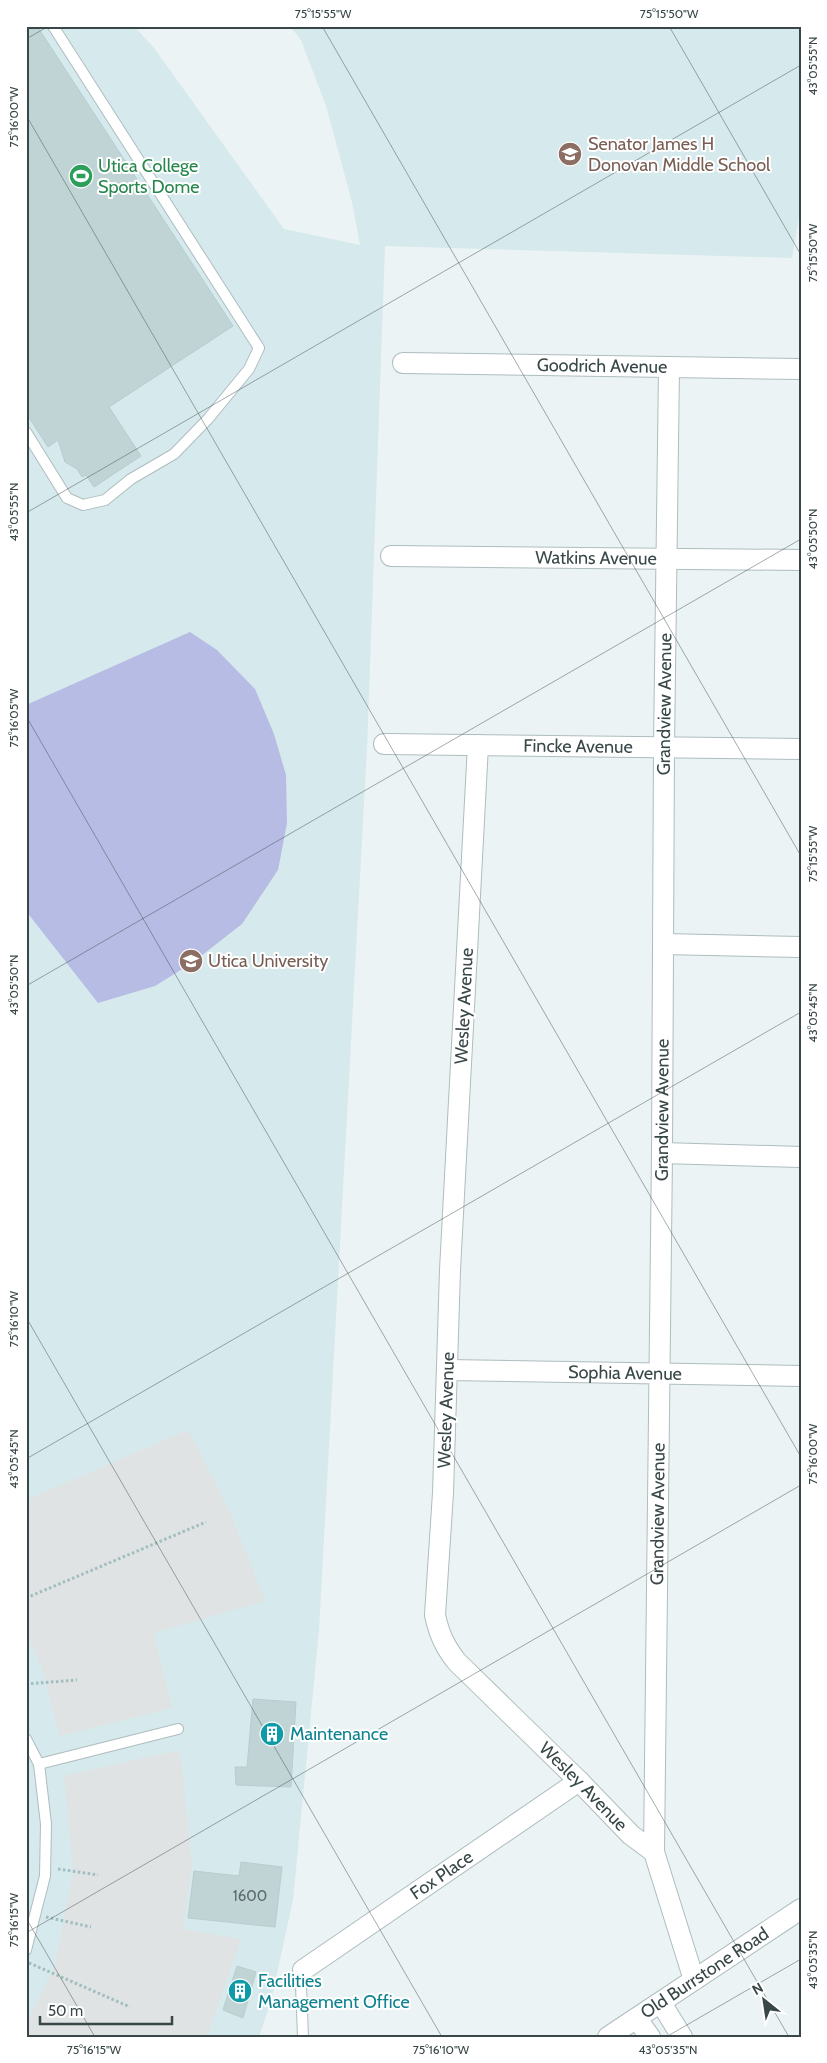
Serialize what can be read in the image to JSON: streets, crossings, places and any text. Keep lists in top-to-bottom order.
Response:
{
  "streets": {
    "street": [
      "Goodrich Avenue",
      "Watkins Avenue",
      "Grandview Avenue",
      "Fincke Avenue",
      "Wesley Avenue",
      "Sophia Avenue",
      "Fox Place",
      "Old Burrstone Road"
    ]
  },
  "crossings": [
    ["Goodrich Avenue", "Grandview Avenue"],
    ["Watkins Avenue", "Grandview Avenue"],
    ["Grandview Avenue", "Fincke Avenue"],
    ["Grandview Avenue", "Wesley Avenue"],
    ["Grandview Avenue", "Sophia Avenue"],
    ["Fincke Avenue", "Wesley Avenue"],
    ["Wesley Avenue", "Sophia Avenue"],
    ["Wesley Avenue", "Fox Place"]
  ],
  "places": {
    "school or university": ["Senator James H Donovan Middle School", "Utica University"],
    "sports": ["Utica College Sports Dome"],
    "building": ["Maintenance", "Facilities Management Office"]
  },
  "house_numbers": ["1600"],
  "scale_bar": "50 m",
  "north": "top left",
  "coordinates": [
    "75°15'55\"W",
    "75°15'50\"W",
    "43°05'55\"N",
    "75°16'00\"W",
    "43°05'50\"N",
    "75°16'05\"W",
    "43°05'45\"N",
    "75°16'10\"W",
    "75°16'15\"W",
    "43°05'35\"N"
  ]
}
